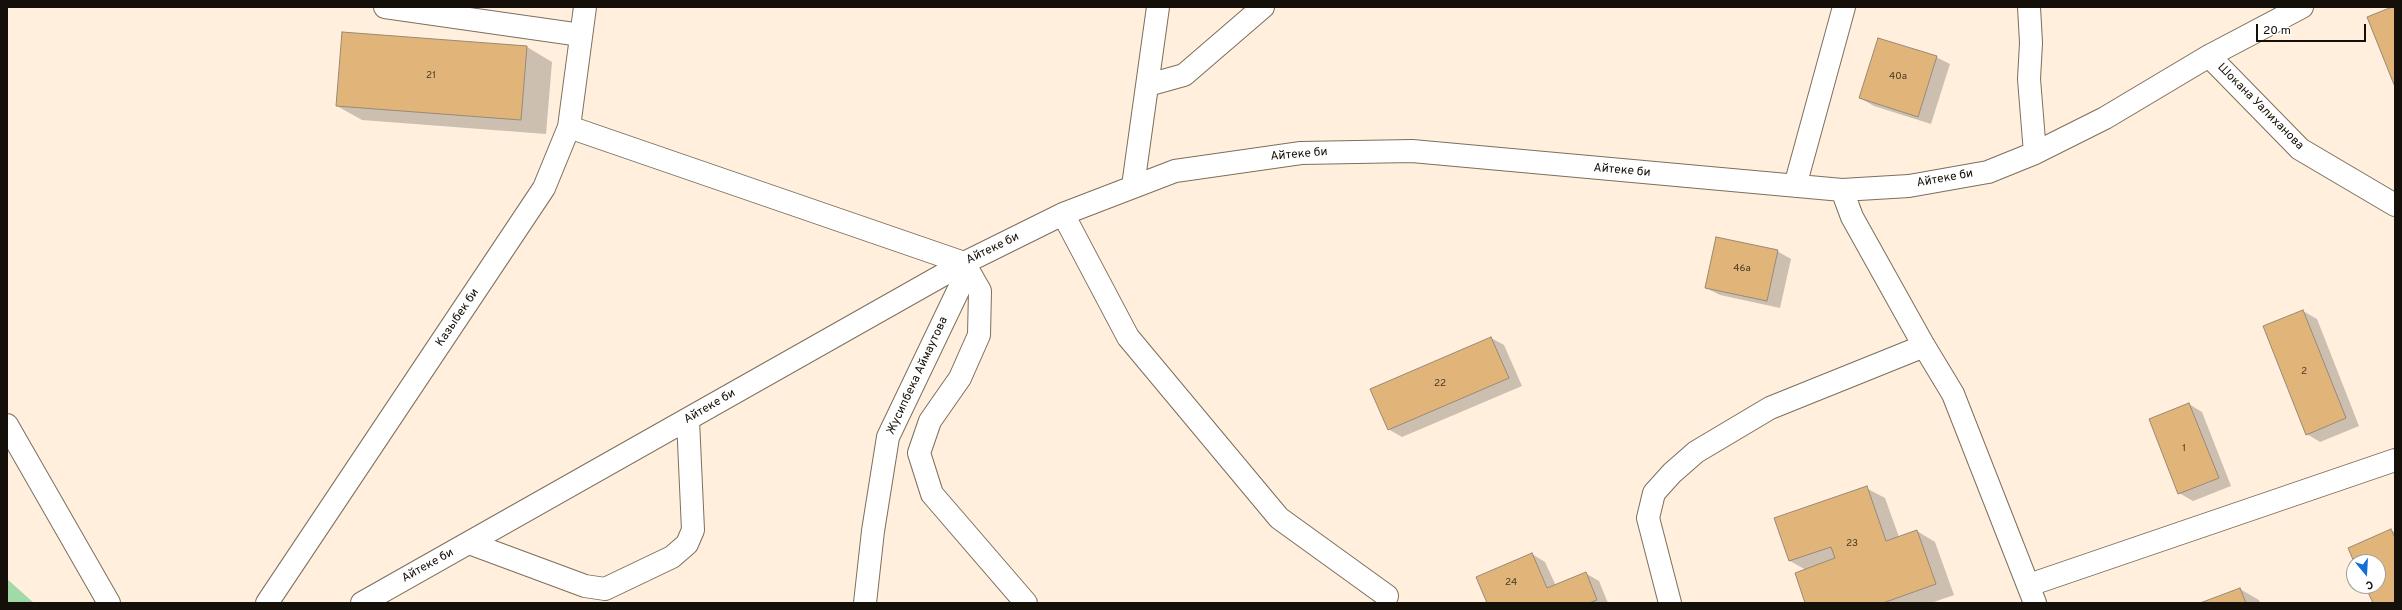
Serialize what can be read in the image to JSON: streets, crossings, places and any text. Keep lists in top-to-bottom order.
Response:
{
  "streets": {
    "street": [
      "Шокана Уалиханова",
      "Айтеке би",
      "Казыбек би",
      "Жусипбека Аймаутова"
    ]
  },
  "crossings": [
    ["Шокана Уалиханова", "Айтеке би"],
    ["Айтеке би", "Жусипбека Аймаутова"]
  ],
  "house_numbers": [
    "21",
    "40а",
    "46а",
    "2",
    "22",
    "1",
    "23",
    "24"
  ],
  "scale_bar": "20 m",
  "north": "bottom"
}
